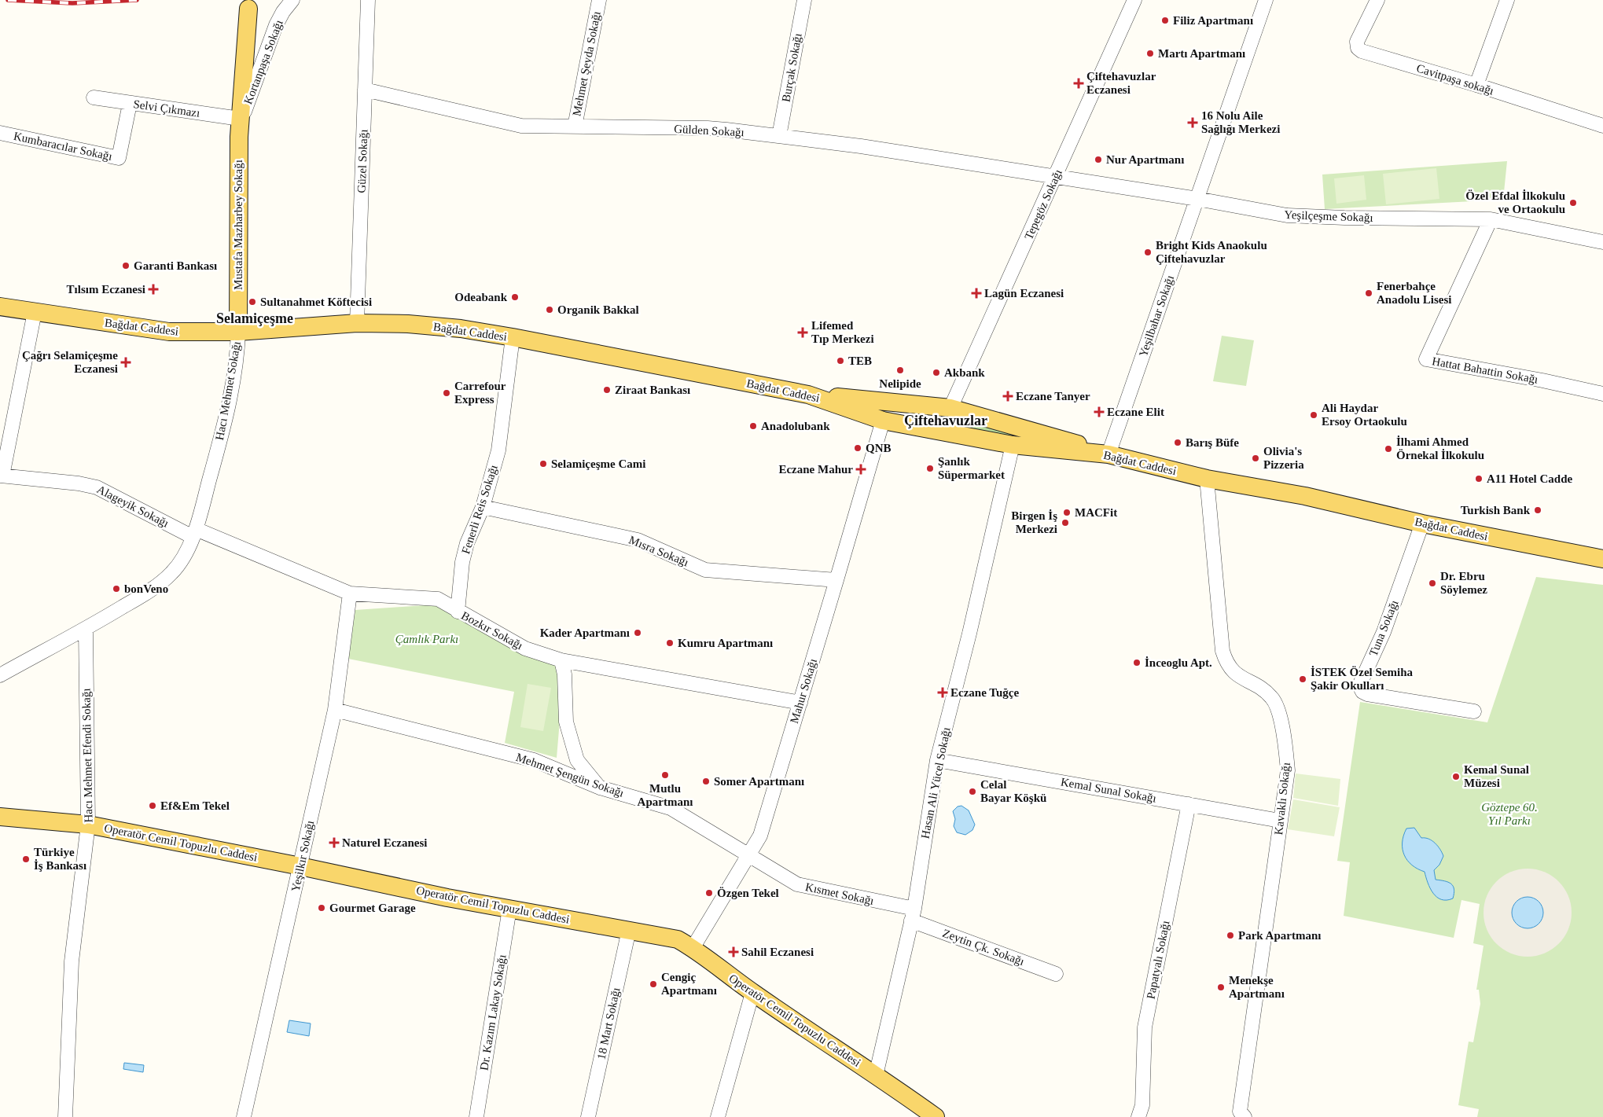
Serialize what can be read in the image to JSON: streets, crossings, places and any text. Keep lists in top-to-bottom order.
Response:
{
  "streets": {
    "main road": ["Mustafa Mazharbey Sokağı", "Bağdat Caddesi", "Operatör Cemil Topuzlu Caddesi"],
    "street": [
      "Kortanpaşa Sokağı",
      "Mehmet Şeyda Sokağı",
      "Burçak Sokağı",
      "Cavitpaşa sokağı",
      "Selvi Çıkmazı",
      "Gülden Sokağı",
      "Kumbaracılar Sokağı",
      "Güzel Sokağı",
      "Tepegöz Sokağı",
      "Yeşilçeşme Sokağı",
      "Yeşilbahar Sokağı",
      "Hattat Bahattin Sokağı",
      "Hacı Mehmet Sokağı",
      "Alageyik Sokağı",
      "Fenerli Reis Sokağı",
      "Mısra Sokağı",
      "Tuna Sokağı",
      "Bozkır Sokağı",
      "Mahur Sokağı",
      "Hacı Mehmet Efendi Sokağı",
      "Mehmet Şengün Sokağı",
      "Hasan Ali Yücel Sokağı",
      "Kemal Sunal Sokağı",
      "Kavaklı Sokağı",
      "Yeşilkır Sokağı",
      "Kısmet Sokağı",
      "Zeytin Çk. Sokağı",
      "Papatyalı Sokağı",
      "Dr. Kazım Lakay Sokağı",
      "18 Mart Sokağı"
    ]
  },
  "crossings": [
    ["Kortanpaşa Sokağı", "Selvi Çıkmazı"],
    ["Kortanpaşa Sokağı", "Mustafa Mazharbey Sokağı"],
    ["Mehmet Şeyda Sokağı", "Gülden Sokağı"],
    ["Burçak Sokağı", "Gülden Sokağı"],
    ["Selvi Çıkmazı", "Kumbaracılar Sokağı"],
    ["Selvi Çıkmazı", "Mustafa Mazharbey Sokağı"],
    ["Gülden Sokağı", "Güzel Sokağı"],
    ["Gülden Sokağı", "Tepegöz Sokağı"],
    ["Gülden Sokağı", "Yeşilçeşme Sokağı"],
    ["Güzel Sokağı", "Bağdat Caddesi"],
    ["Tepegöz Sokağı", "Yeşilçeşme Sokağı"],
    ["Yeşilçeşme Sokağı", "Yeşilbahar Sokağı"],
    ["Yeşilçeşme Sokağı", "Hattat Bahattin Sokağı"],
    ["Mustafa Mazharbey Sokağı", "Bağdat Caddesi"],
    ["Mustafa Mazharbey Sokağı", "Hacı Mehmet Sokağı"],
    ["Yeşilbahar Sokağı", "Bağdat Caddesi"],
    ["Bağdat Caddesi", "Hacı Mehmet Sokağı"],
    ["Bağdat Caddesi", "Fenerli Reis Sokağı"],
    ["Bağdat Caddesi", "Tuna Sokağı"],
    ["Bağdat Caddesi", "Mahur Sokağı"],
    ["Bağdat Caddesi", "Hasan Ali Yücel Sokağı"],
    ["Bağdat Caddesi", "Kavaklı Sokağı"],
    ["Hacı Mehmet Sokağı", "Alageyik Sokağı"],
    ["Hacı Mehmet Sokağı", "Bozkır Sokağı"],
    ["Alageyik Sokağı", "Bozkır Sokağı"],
    ["Fenerli Reis Sokağı", "Mısra Sokağı"],
    ["Fenerli Reis Sokağı", "Bozkır Sokağı"],
    ["Mısra Sokağı", "Mahur Sokağı"],
    ["Bozkır Sokağı", "Mahur Sokağı"],
    ["Bozkır Sokağı", "Yeşilkır Sokağı"],
    ["Mahur Sokağı", "Mehmet Şengün Sokağı"],
    ["Mahur Sokağı", "Operatör Cemil Topuzlu Caddesi"],
    ["Mahur Sokağı", "Kısmet Sokağı"],
    ["Hacı Mehmet Efendi Sokağı", "Operatör Cemil Topuzlu Caddesi"],
    ["Mehmet Şengün Sokağı", "Yeşilkır Sokağı"],
    ["Mehmet Şengün Sokağı", "Kısmet Sokağı"],
    ["Hasan Ali Yücel Sokağı", "Kemal Sunal Sokağı"],
    ["Hasan Ali Yücel Sokağı", "Operatör Cemil Topuzlu Caddesi"],
    ["Hasan Ali Yücel Sokağı", "Kısmet Sokağı"],
    ["Hasan Ali Yücel Sokağı", "Zeytin Çk. Sokağı"],
    ["Kemal Sunal Sokağı", "Kavaklı Sokağı"],
    ["Kemal Sunal Sokağı", "Papatyalı Sokağı"],
    ["Operatör Cemil Topuzlu Caddesi", "Yeşilkır Sokağı"],
    ["Operatör Cemil Topuzlu Caddesi", "Dr. Kazım Lakay Sokağı"],
    ["Operatör Cemil Topuzlu Caddesi", "18 Mart Sokağı"],
    ["Kısmet Sokağı", "Zeytin Çk. Sokağı"]
  ],
  "districts": ["Selamiçeşme", "Çiftehavuzlar"],
  "parks": ["Çamlık Parkı", "Göztepe 60. Yıl Parkı"],
  "places": {
    "other": [
      "Filiz Apartmanı",
      "Martı Apartmanı",
      "Nur Apartmanı",
      "Özel Efdal İlkokulu ve Ortaokulu",
      "Bright Kids Anaokulu Çiftehavuzlar",
      "Garanti Bankası",
      "Fenerbahçe Anadolu Lisesi",
      "Odeabank",
      "Sultanahmet Köftecisi",
      "Organik Bakkal",
      "TEB",
      "Nelipide",
      "Akbank",
      "Ziraat Bankası",
      "Carrefour Express",
      "Ali Haydar Ersoy Ortaokulu",
      "Anadolubank",
      "Barış Büfe",
      "QNB",
      "İlhami Ahmed Örnekal İlkokulu",
      "Olivia's Pizzeria",
      "Selamiçeşme Cami",
      "Şanlık Süpermarket",
      "A11 Hotel Cadde",
      "Turkish Bank",
      "MACFit",
      "Birgen İş Merkezi",
      "Dr. Ebru Söylemez",
      "bonVeno",
      "Kader Apartmanı",
      "Kumru Apartmanı",
      "İnceoglu Apt.",
      "İSTEK Özel Semiha Şakir Okulları",
      "Mutlu Apartmanı",
      "Kemal Sunal Müzesi",
      "Somer Apartmanı",
      "Celal Bayar Köşkü",
      "Ef&Em Tekel",
      "Türkiye İş Bankası",
      "Özgen Tekel",
      "Gourmet Garage",
      "Park Apartmanı",
      "Cengiç Apartmanı",
      "Menekşe Apartmanı"
    ],
    "health": [
      "Çiftehavuzlar Eczanesi",
      "16 Nolu Aile Sağlığı Merkezi",
      "Tılsım Eczanesi",
      "Lagün Eczanesi",
      "Lifemed Tıp Merkezi",
      "Çağrı Selamiçeşme Eczanesi",
      "Eczane Tanyer",
      "Eczane Elit",
      "Eczane Mahur",
      "Eczane Tuğçe",
      "Naturel Eczanesi",
      "Sahil Eczanesi"
    ]
  }
}
